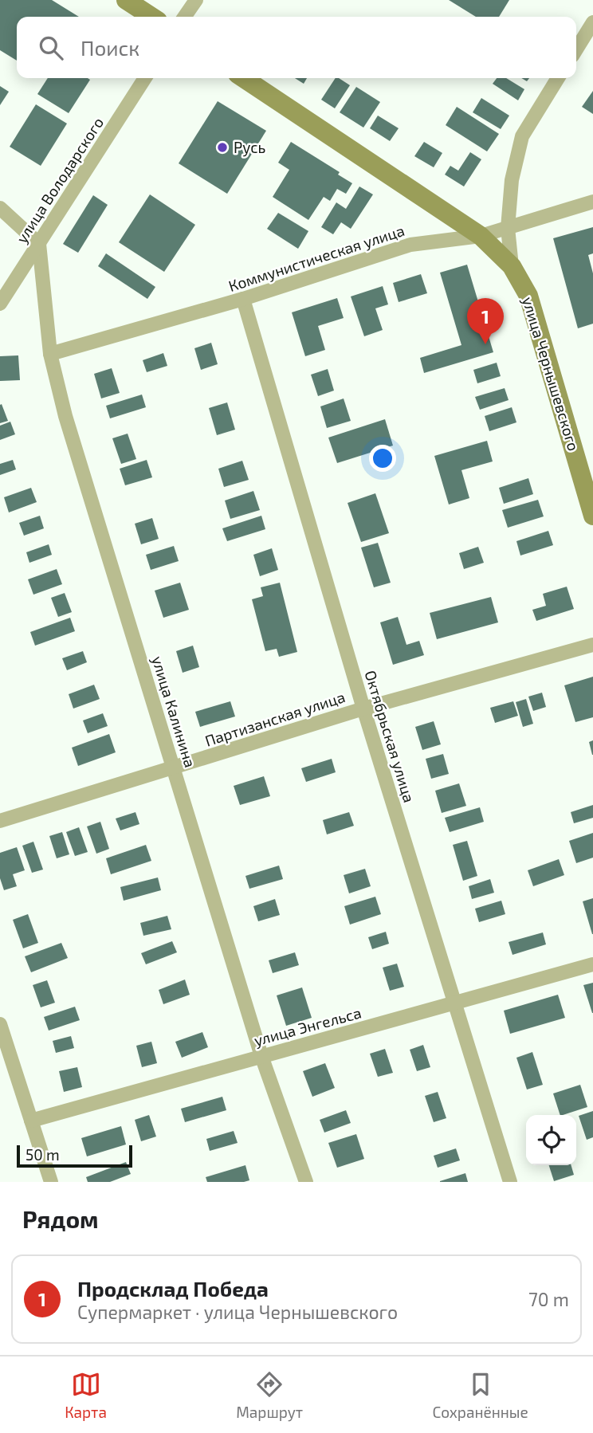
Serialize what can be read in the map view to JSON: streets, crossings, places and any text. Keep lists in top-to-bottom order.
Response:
{
  "streets": {
    "street": [
      "улица Володарского",
      "Коммунистическая улица",
      "улица Чернышевского",
      "улица Калинина",
      "Партизанская улица",
      "Октябрьская улица",
      "улица Энгельса"
    ]
  },
  "crossings": [
    ["улица Володарского", "улица Калинина"],
    ["Коммунистическая улица", "улица Чернышевского"],
    ["Коммунистическая улица", "улица Калинина"],
    ["Коммунистическая улица", "Октябрьская улица"],
    ["улица Калинина", "Партизанская улица"],
    ["улица Калинина", "улица Энгельса"],
    ["Партизанская улица", "Октябрьская улица"],
    ["Октябрьская улица", "улица Энгельса"]
  ],
  "places": ["Русь"],
  "scale_bar": "50 m",
  "page": {
    "search": "Поиск",
    "pins": "1",
    "scale": "50 m",
    "heading": "Рядом",
    "list": [
      {
        "mark": "1",
        "name": "Продсклад Победа",
        "note": "Супермаркет · улица Чернышевского",
        "value": "70 m"
      }
    ],
    "nav": ["Карта", "Маршрут", "Сохранённые"]
  }
}
